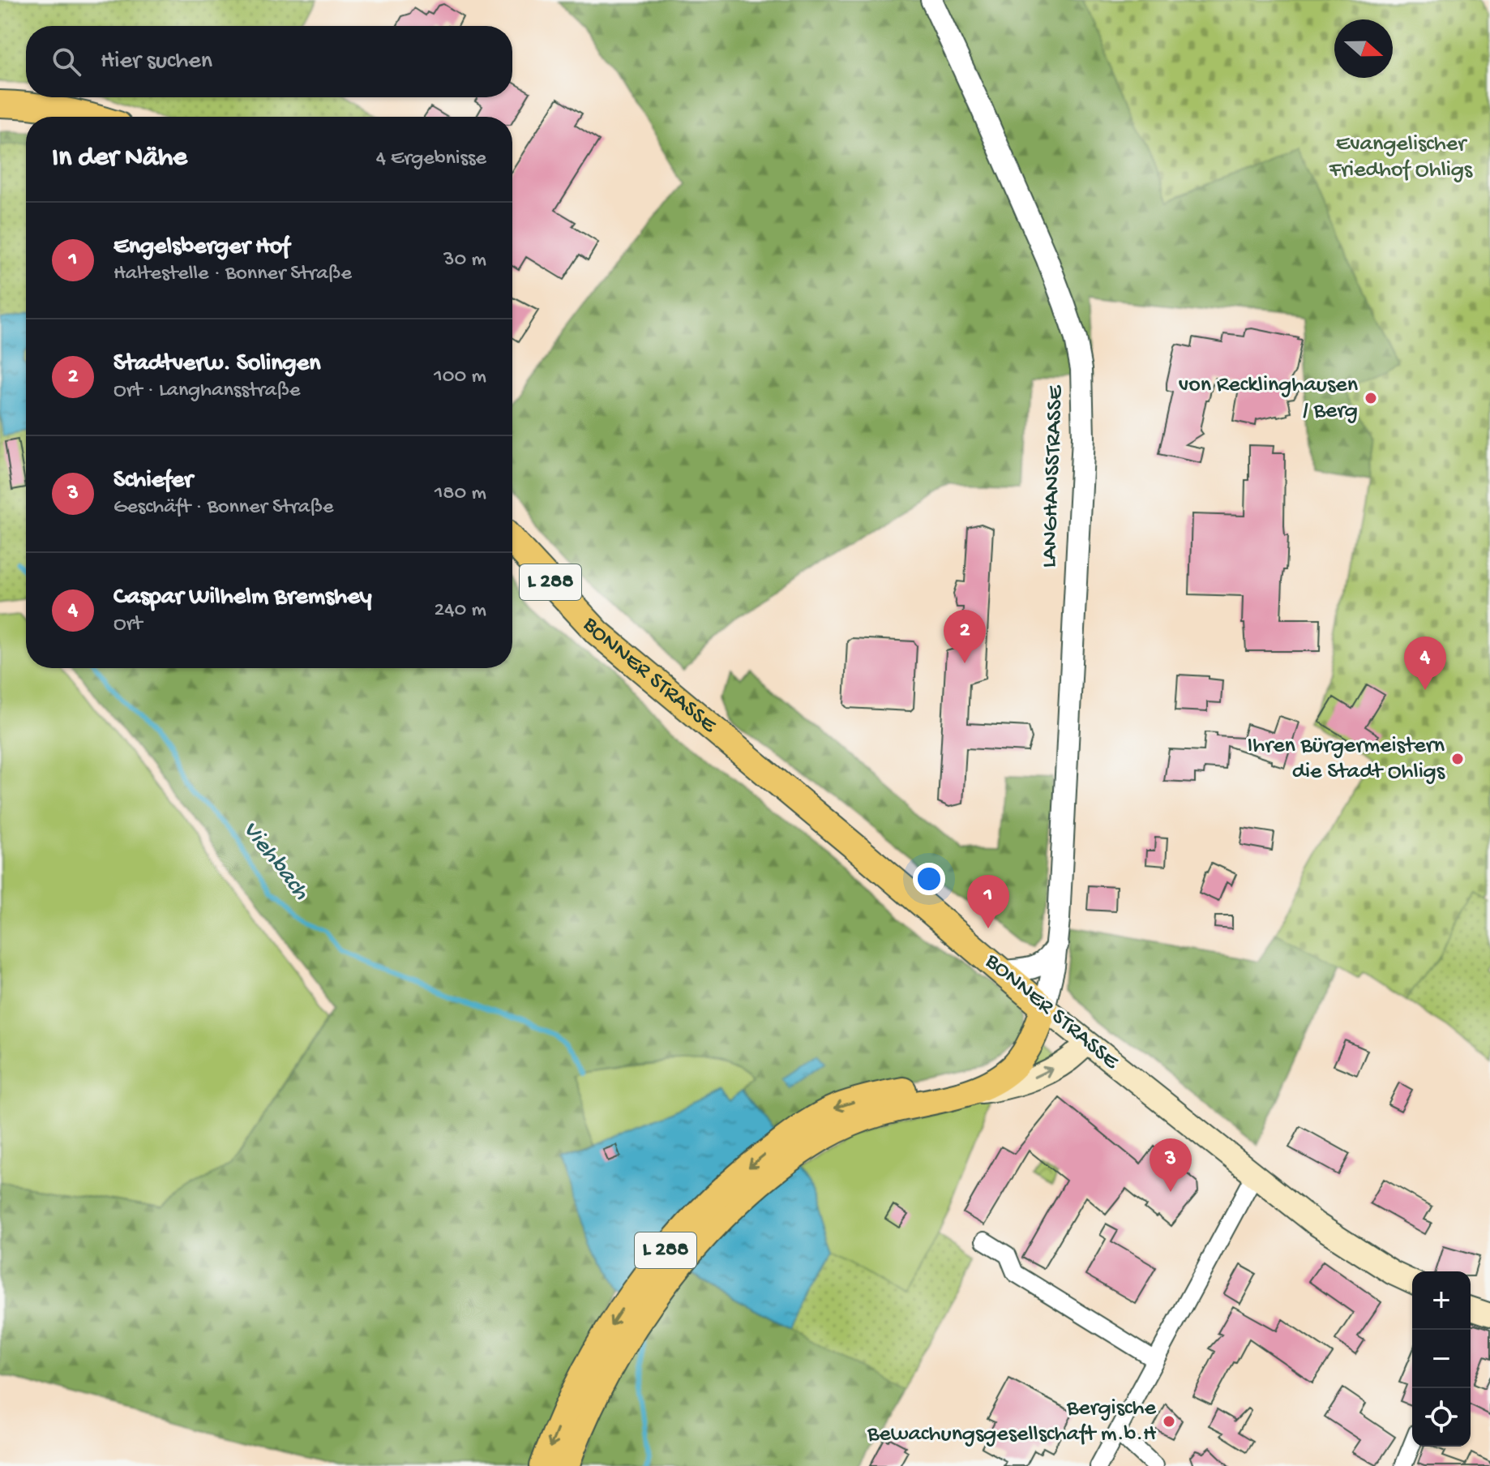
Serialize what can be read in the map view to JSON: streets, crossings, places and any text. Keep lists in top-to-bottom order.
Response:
{
  "streets": {
    "main road": ["L 288", "BONNER STRASSE"],
    "street": ["LANGHANSSTRASSE"]
  },
  "crossings": [
    ["LANGHANSSTRASSE", "L 288"],
    ["LANGHANSSTRASSE", "BONNER STRASSE"],
    ["L 288", "BONNER STRASSE"]
  ],
  "water": ["Viehbach"],
  "parks": ["Evangelischer Friedhof Ohligs"],
  "places": ["von Recklinghausen / Berg", "Ihren Bürgermeistern die Stadt Ohligs", "Bergische Bewachungsgesellschaft m.b.H"],
  "north": "right",
  "page": {
    "search": "Hier suchen",
    "heading": ["In der Nähe", "4 Ergebnisse"],
    "list": [
      {
        "mark": "1",
        "name": "Engelsberger Hof",
        "note": "Haltestelle · Bonner Straße",
        "value": "30 m"
      },
      {
        "mark": "2",
        "name": "Stadtverw. Solingen",
        "note": "Ort · Langhansstraße",
        "value": "100 m"
      },
      {
        "mark": "3",
        "name": "Schiefer",
        "note": "Geschäft · Bonner Straße",
        "value": "180 m"
      },
      {
        "mark": "4",
        "name": "Caspar Wilhelm Bremshey",
        "note": "Ort",
        "value": "240 m"
      }
    ],
    "pins": [
      "2",
      "4",
      "1",
      "3"
    ],
    "map_buttons": ["+", "−"]
  }
}
